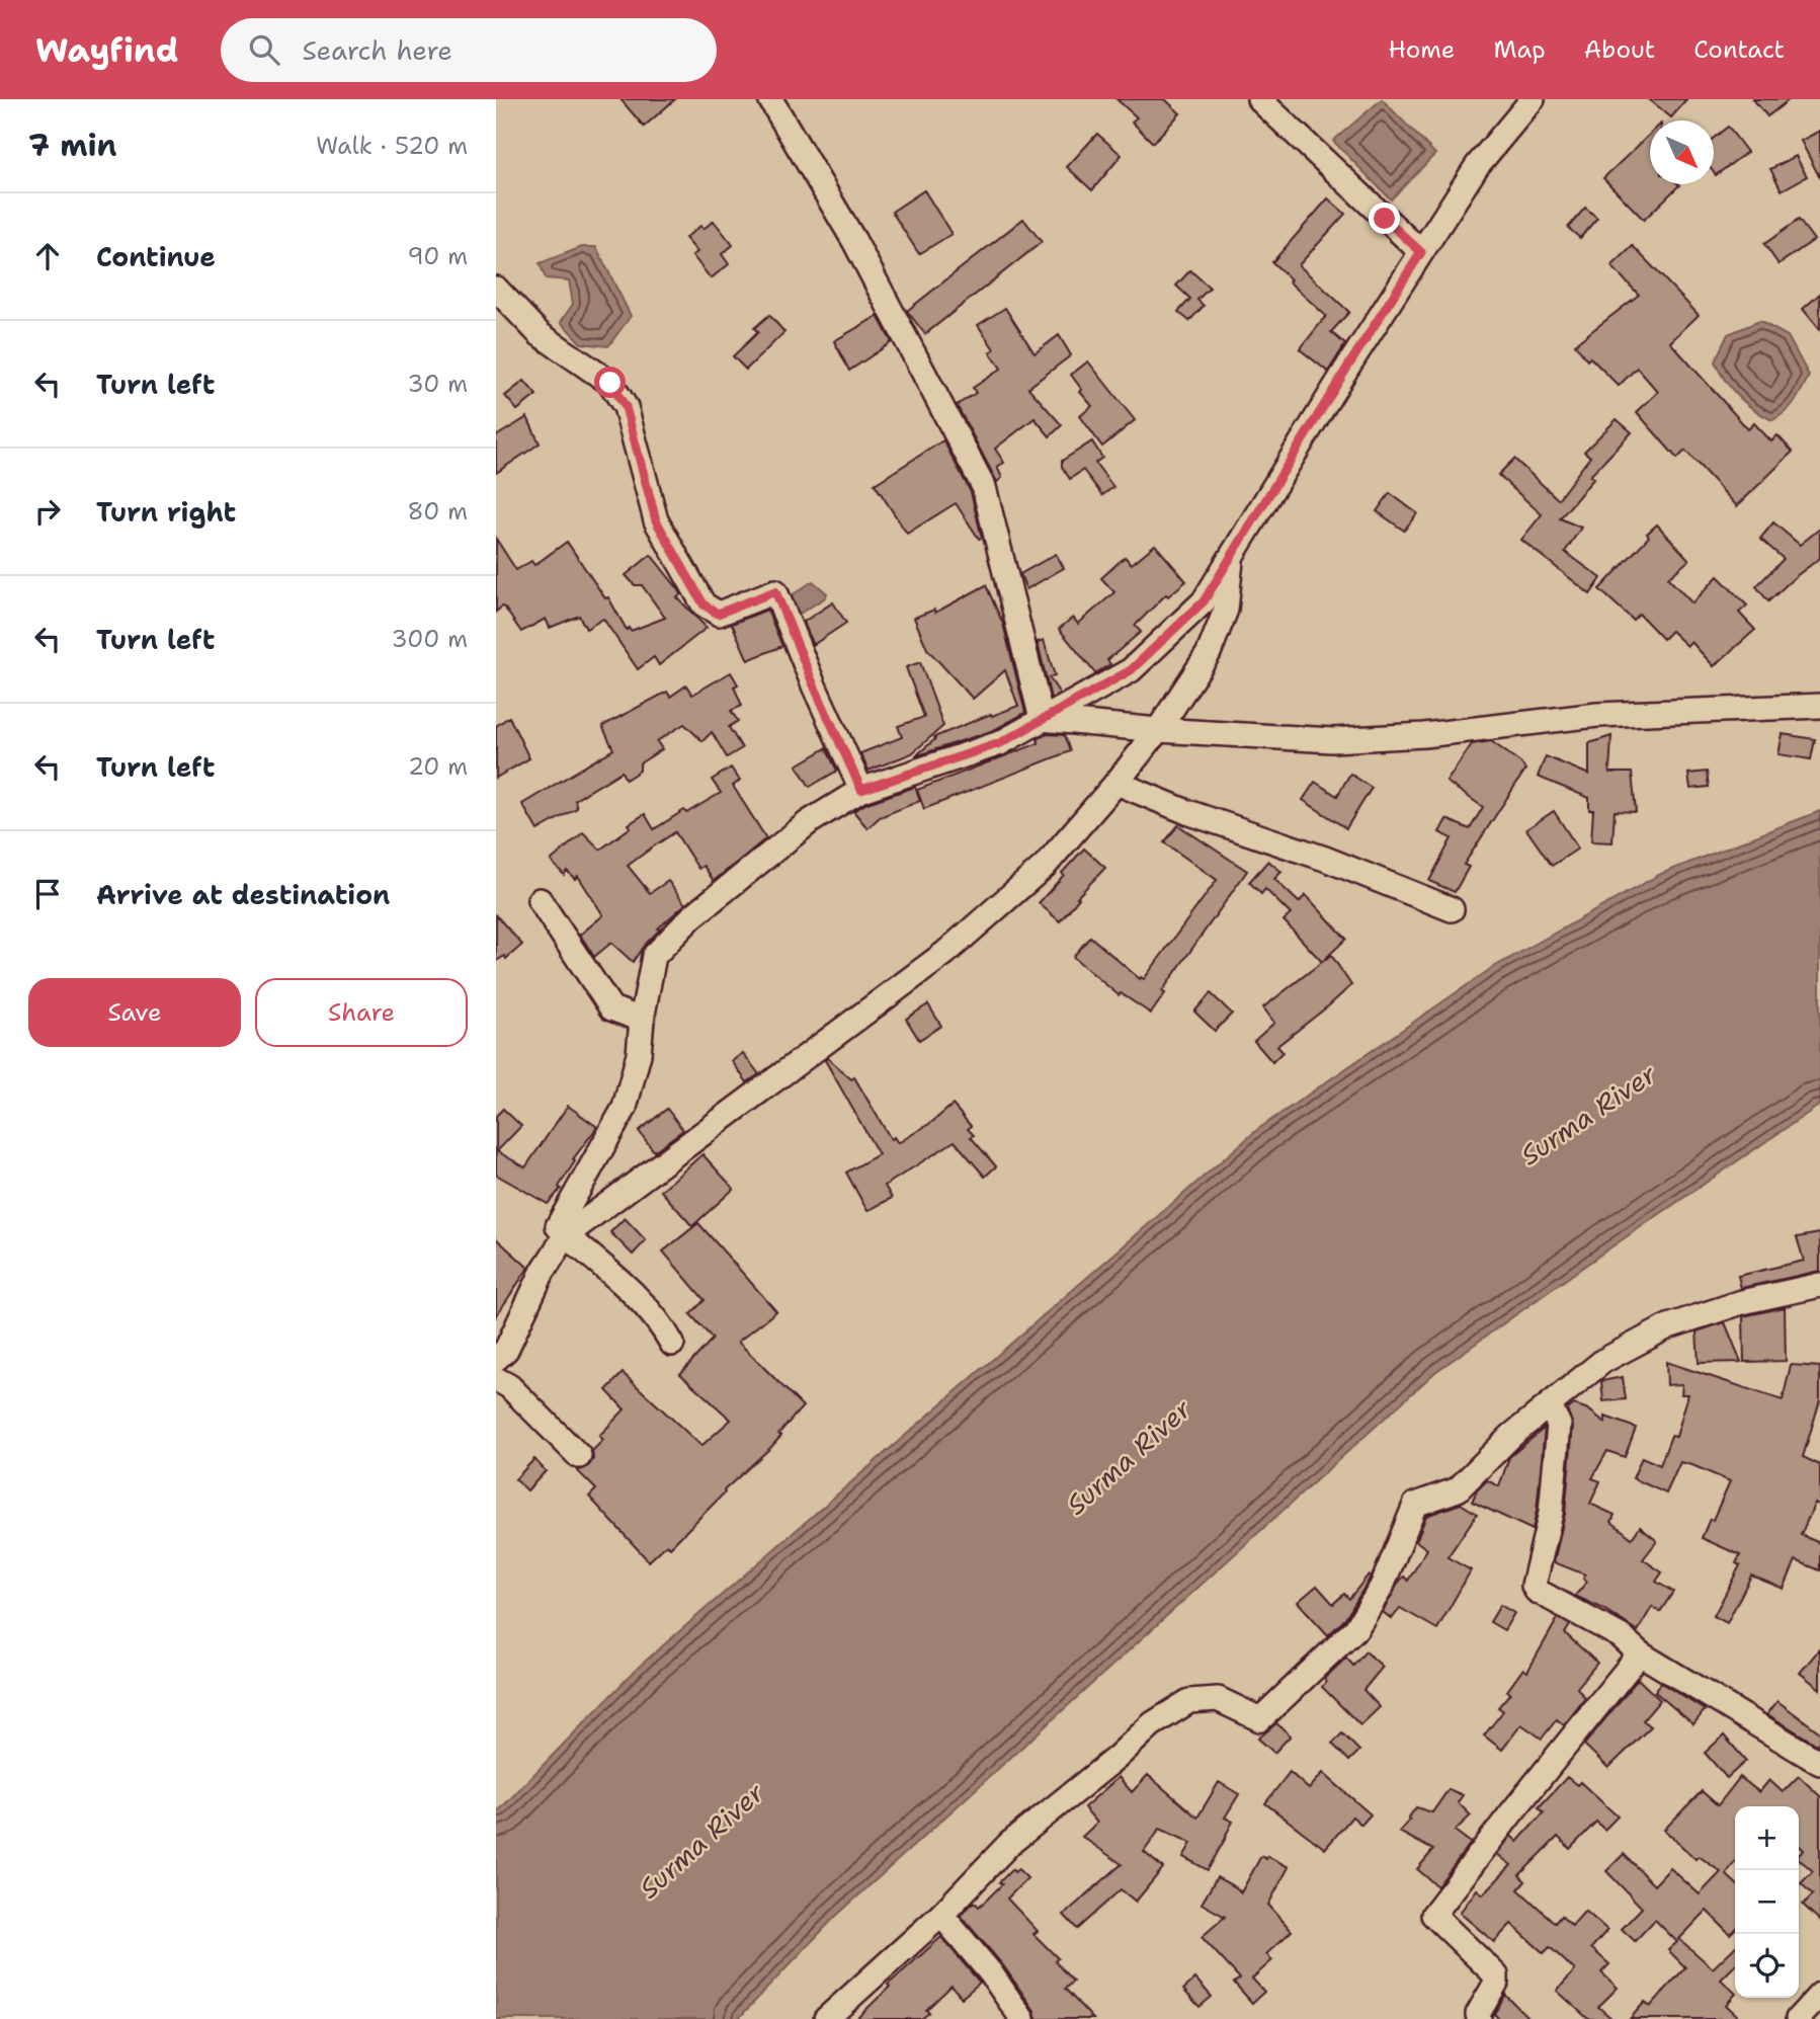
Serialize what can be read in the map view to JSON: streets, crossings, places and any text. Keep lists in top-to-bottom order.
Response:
{
  "water": ["Surma River"],
  "north": "bottom right",
  "page": {
    "header": "Wayfind",
    "search": "Search here",
    "nav": [
      "Home",
      "Map",
      "About",
      "Contact"
    ],
    "heading": ["7 min", "Walk · 520 m"],
    "list": [
      ["Continue", "90 m"],
      ["Turn left", "30 m"],
      ["Turn right", "80 m"],
      ["Turn left", "300 m"],
      ["Turn left", "20 m"],
      "Arrive at destination"
    ],
    "buttons": ["Save", "Share"],
    "map_buttons": ["+", "−"]
  }
}
